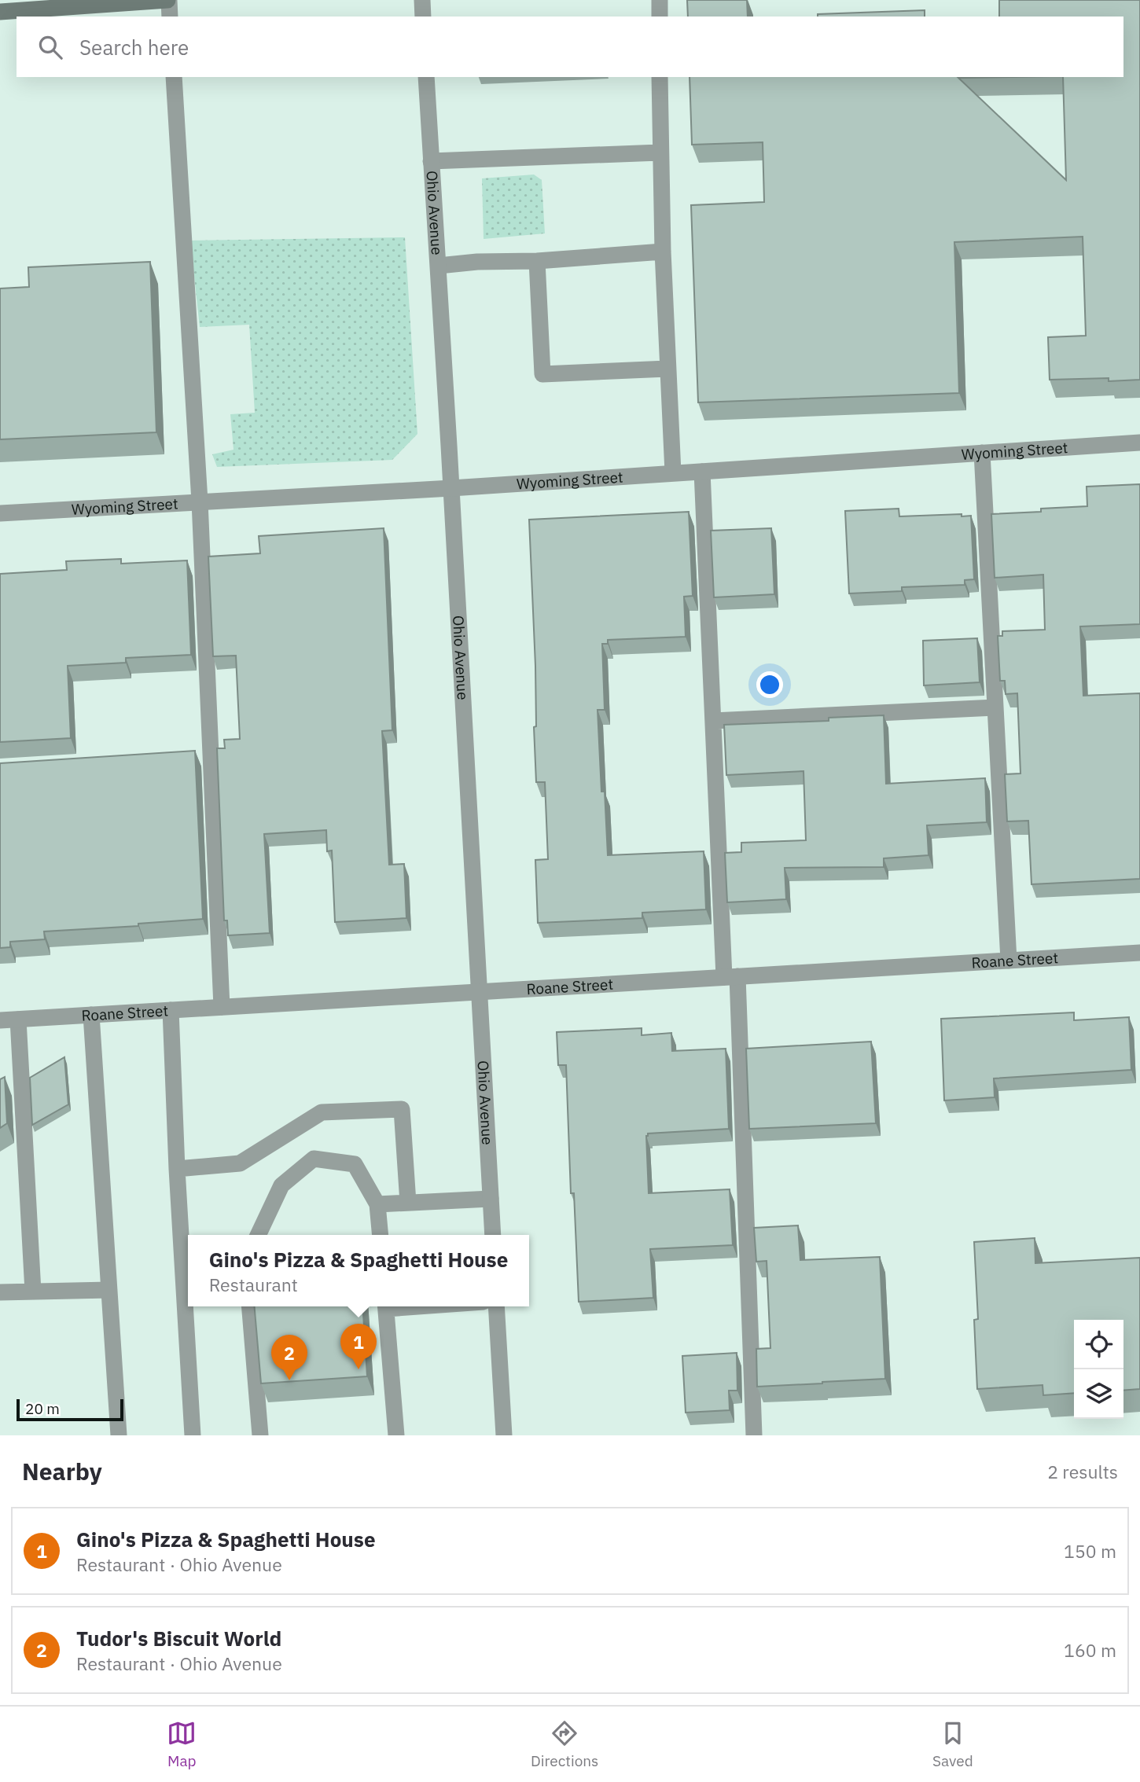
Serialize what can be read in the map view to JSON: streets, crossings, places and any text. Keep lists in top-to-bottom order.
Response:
{
  "streets": {
    "street": ["Ohio Avenue", "Wyoming Street", "Roane Street"]
  },
  "crossings": [
    ["Ohio Avenue", "Wyoming Street"],
    ["Ohio Avenue", "Roane Street"]
  ],
  "scale_bar": "20 m",
  "page": {
    "search": "Search here",
    "popup": ["Gino's Pizza & Spaghetti House", "Restaurant"],
    "pins": ["1", "2"],
    "scale": "20 m",
    "heading": ["Nearby", "2 results"],
    "list": [
      {
        "mark": "1",
        "name": "Gino's Pizza & Spaghetti House",
        "note": "Restaurant · Ohio Avenue",
        "value": "150 m"
      },
      {
        "mark": "2",
        "name": "Tudor's Biscuit World",
        "note": "Restaurant · Ohio Avenue",
        "value": "160 m"
      }
    ],
    "nav": ["Map", "Directions", "Saved"]
  }
}
